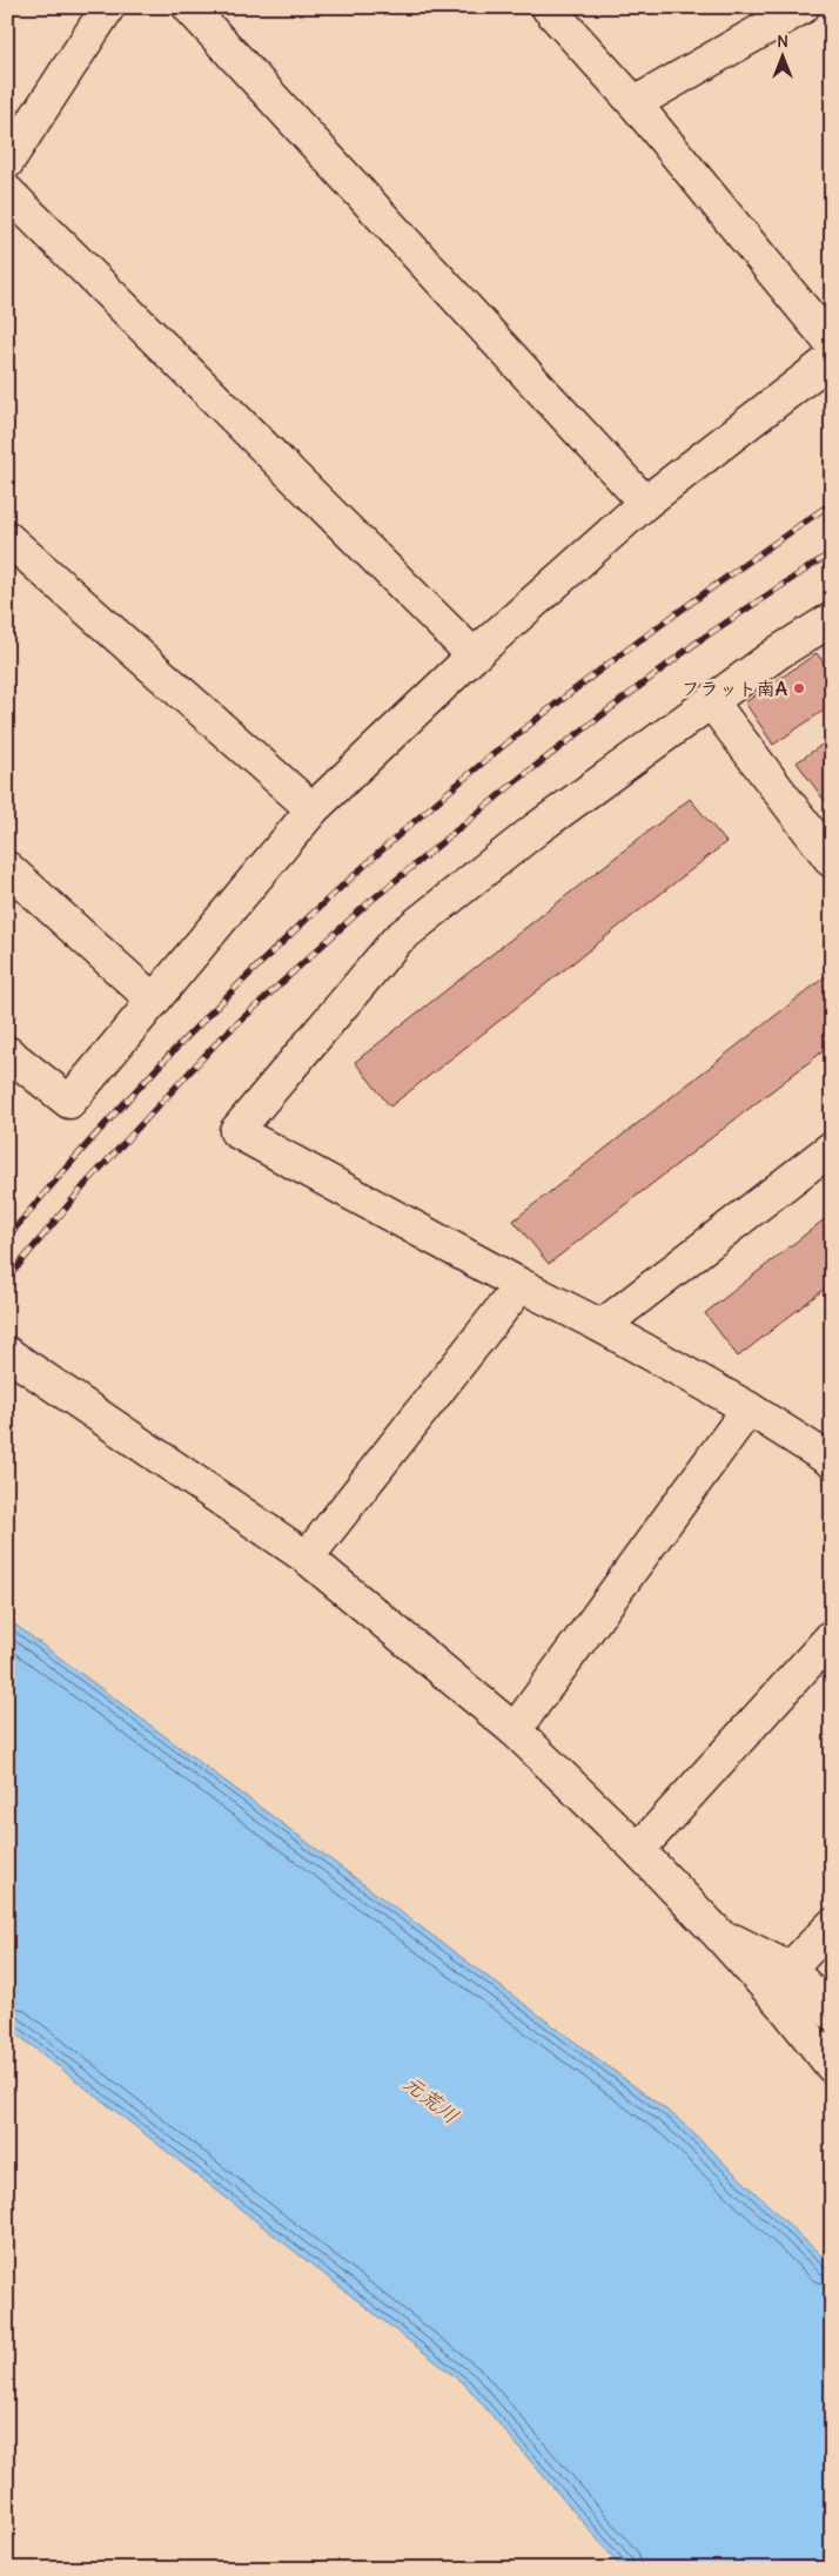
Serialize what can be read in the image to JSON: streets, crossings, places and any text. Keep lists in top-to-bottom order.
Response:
{
  "water": ["元荒川"],
  "places": ["フラット南A"],
  "north": "top"
}
